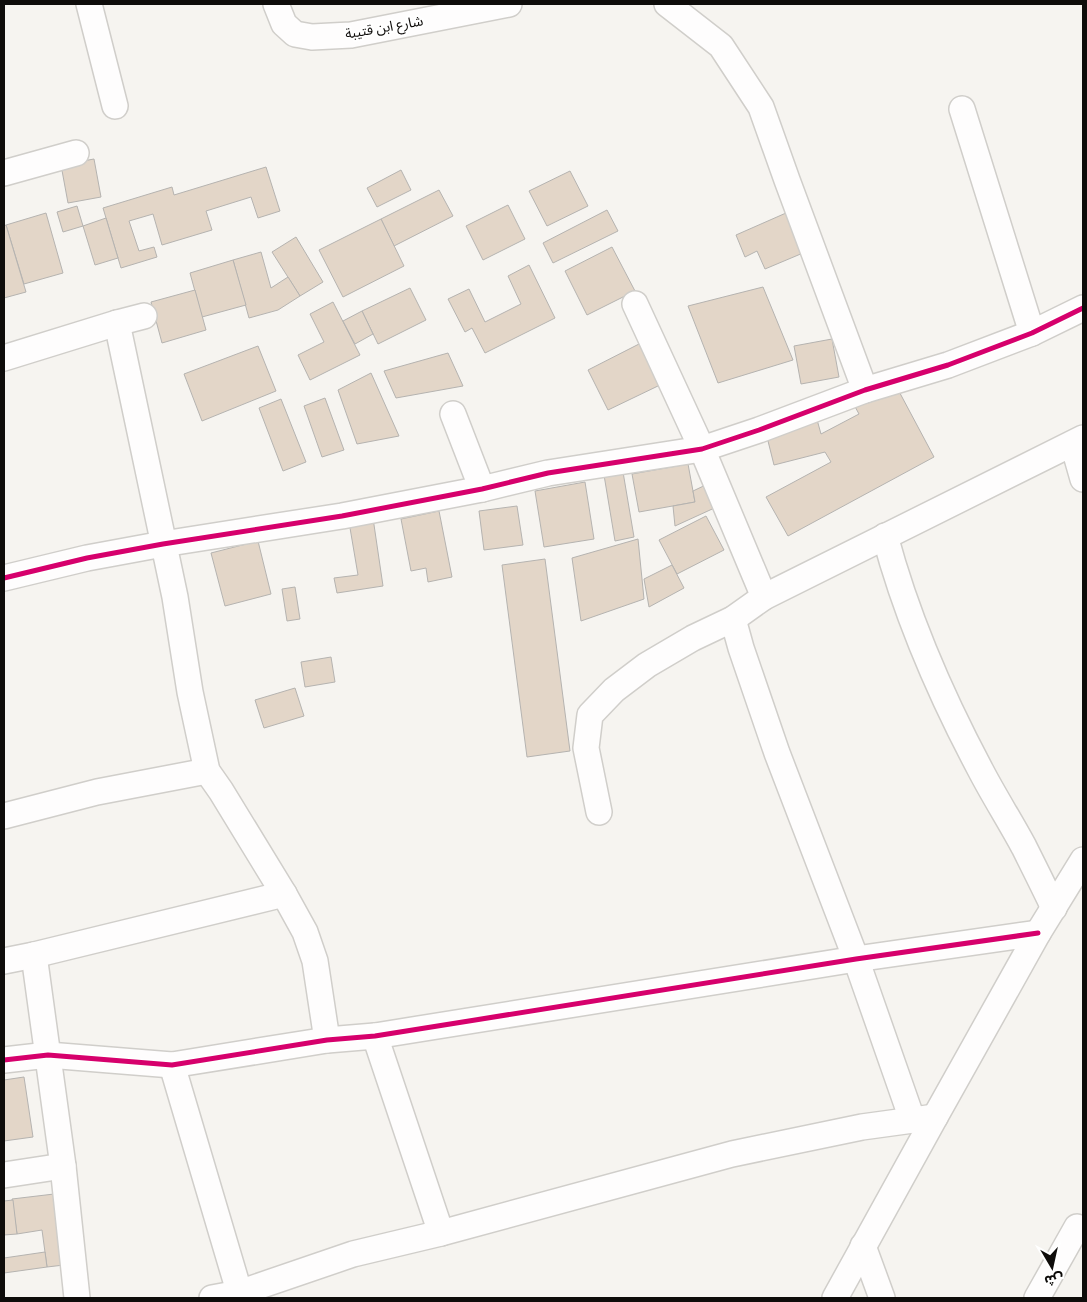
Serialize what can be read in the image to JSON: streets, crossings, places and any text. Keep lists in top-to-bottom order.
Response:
{
  "streets": {
    "street": ["شارع ابن قتيبة"]
  },
  "north": "bottom"
}
